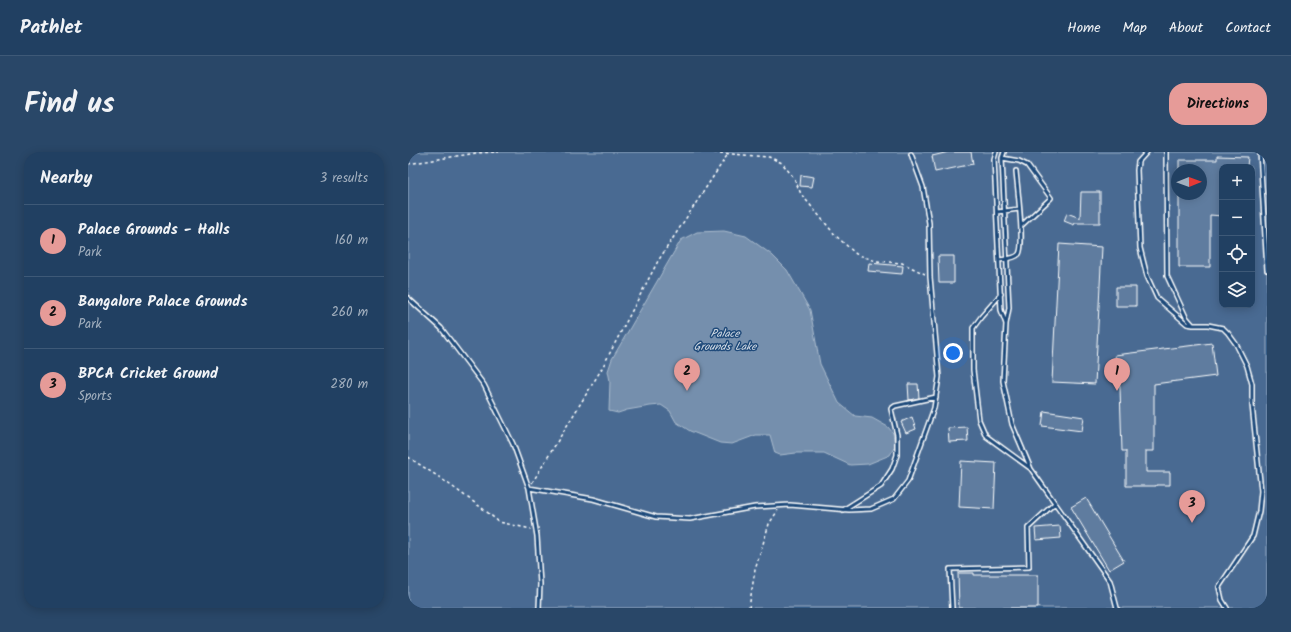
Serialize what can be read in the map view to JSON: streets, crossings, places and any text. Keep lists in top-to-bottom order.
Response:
{
  "water": ["Palace Grounds Lake"],
  "north": "right",
  "page": {
    "header": "Pathlet",
    "nav": [
      "Home",
      "Map",
      "About",
      "Contact"
    ],
    "title": "Find us",
    "buttons": "Directions",
    "heading": ["Nearby", "3 results"],
    "map_buttons": ["+", "−"],
    "list": [
      {
        "mark": "1",
        "name": "Palace Grounds - Halls",
        "note": "Park",
        "value": "160 m"
      },
      {
        "mark": "2",
        "name": "Bangalore Palace Grounds",
        "note": "Park",
        "value": "260 m"
      },
      {
        "mark": "3",
        "name": "BPCA Cricket Ground",
        "note": "Sports",
        "value": "280 m"
      }
    ],
    "pins": ["1", "2", "3"]
  }
}
